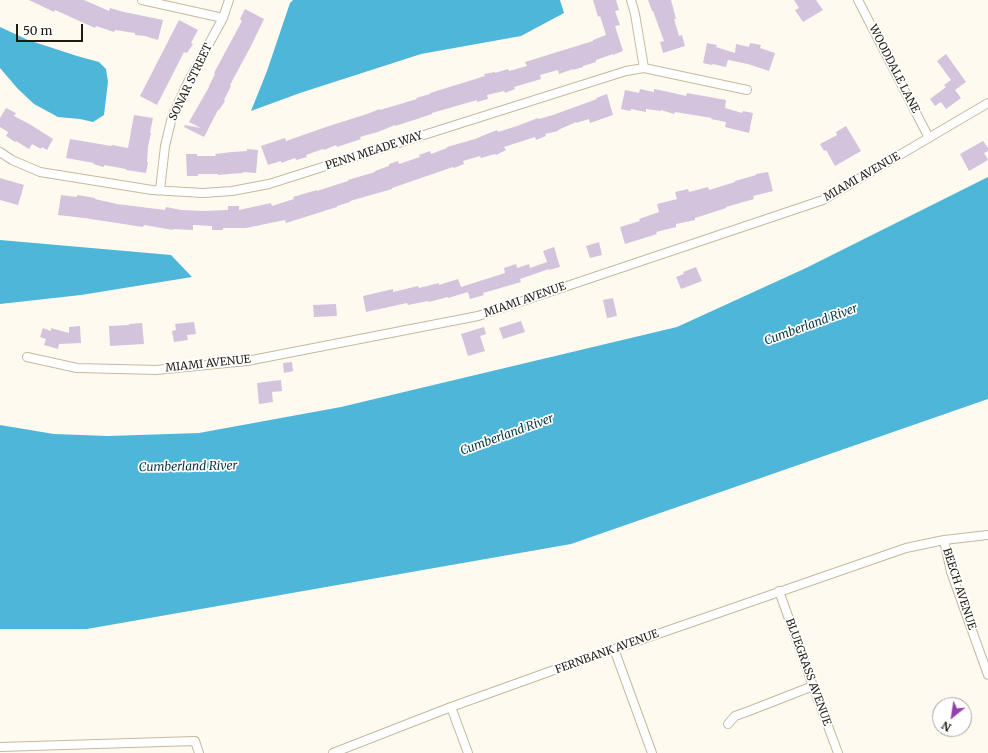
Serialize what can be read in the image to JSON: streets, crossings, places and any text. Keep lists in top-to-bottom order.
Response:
{
  "streets": {
    "street": [
      "WOODDALE LANE",
      "SONAR STREET",
      "PENN MEADE WAY",
      "MIAMI AVENUE",
      "BEECH AVENUE",
      "FERNBANK AVENUE",
      "BLUEGRASS AVENUE"
    ]
  },
  "crossings": [
    ["WOODDALE LANE", "MIAMI AVENUE"],
    ["SONAR STREET", "PENN MEADE WAY"],
    ["BEECH AVENUE", "FERNBANK AVENUE"],
    ["FERNBANK AVENUE", "BLUEGRASS AVENUE"]
  ],
  "water": ["Cumberland River"],
  "scale_bar": "50 m",
  "north": "bottom left"
}
